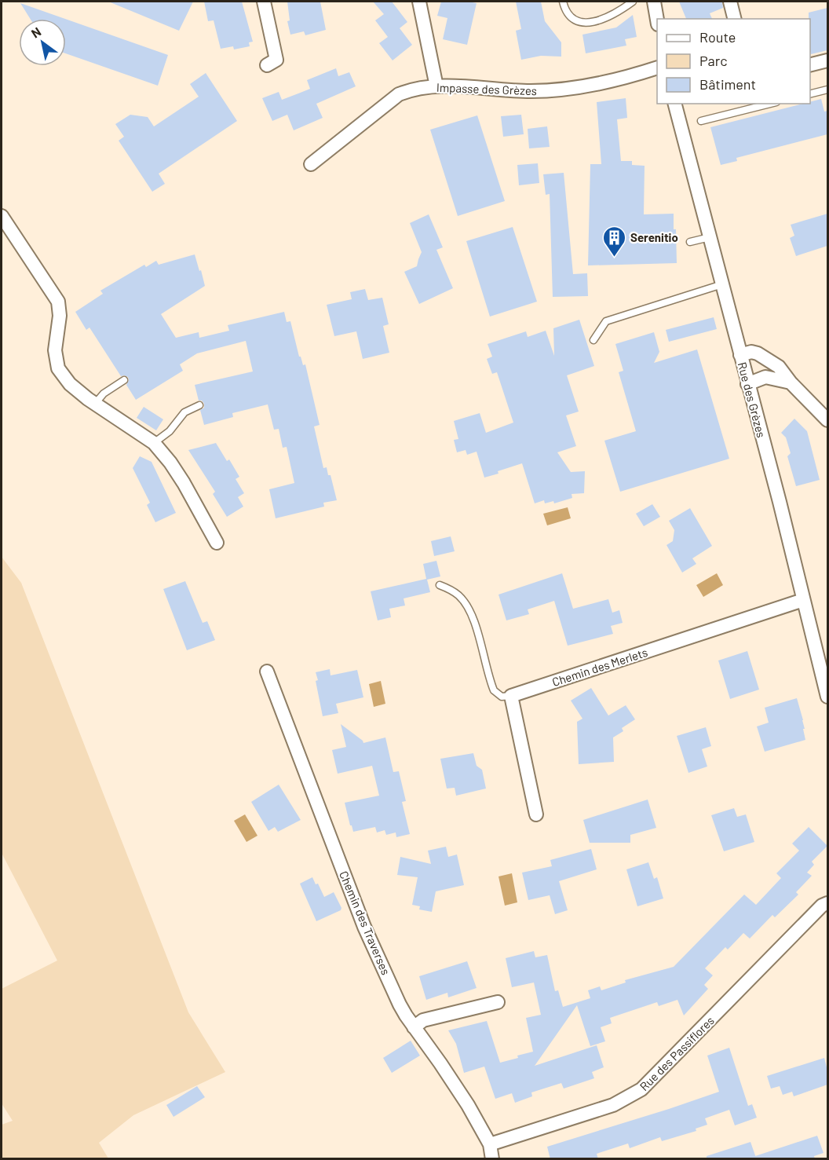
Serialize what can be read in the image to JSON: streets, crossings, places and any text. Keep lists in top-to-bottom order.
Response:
{
  "streets": {
    "street": [
      "Impasse des Grèzes",
      "Rue des Grèzes",
      "Chemin des Merlets",
      "Chemin des Traverses",
      "Rue des Passiflores"
    ]
  },
  "crossings": [
    ["Rue des Grèzes", "Chemin des Merlets"],
    ["Chemin des Traverses", "Rue des Passiflores"]
  ],
  "places": {
    "building": ["Serenitio"]
  },
  "legend": ["Route", "Parc", "Bâtiment"],
  "north": "top left"
}
